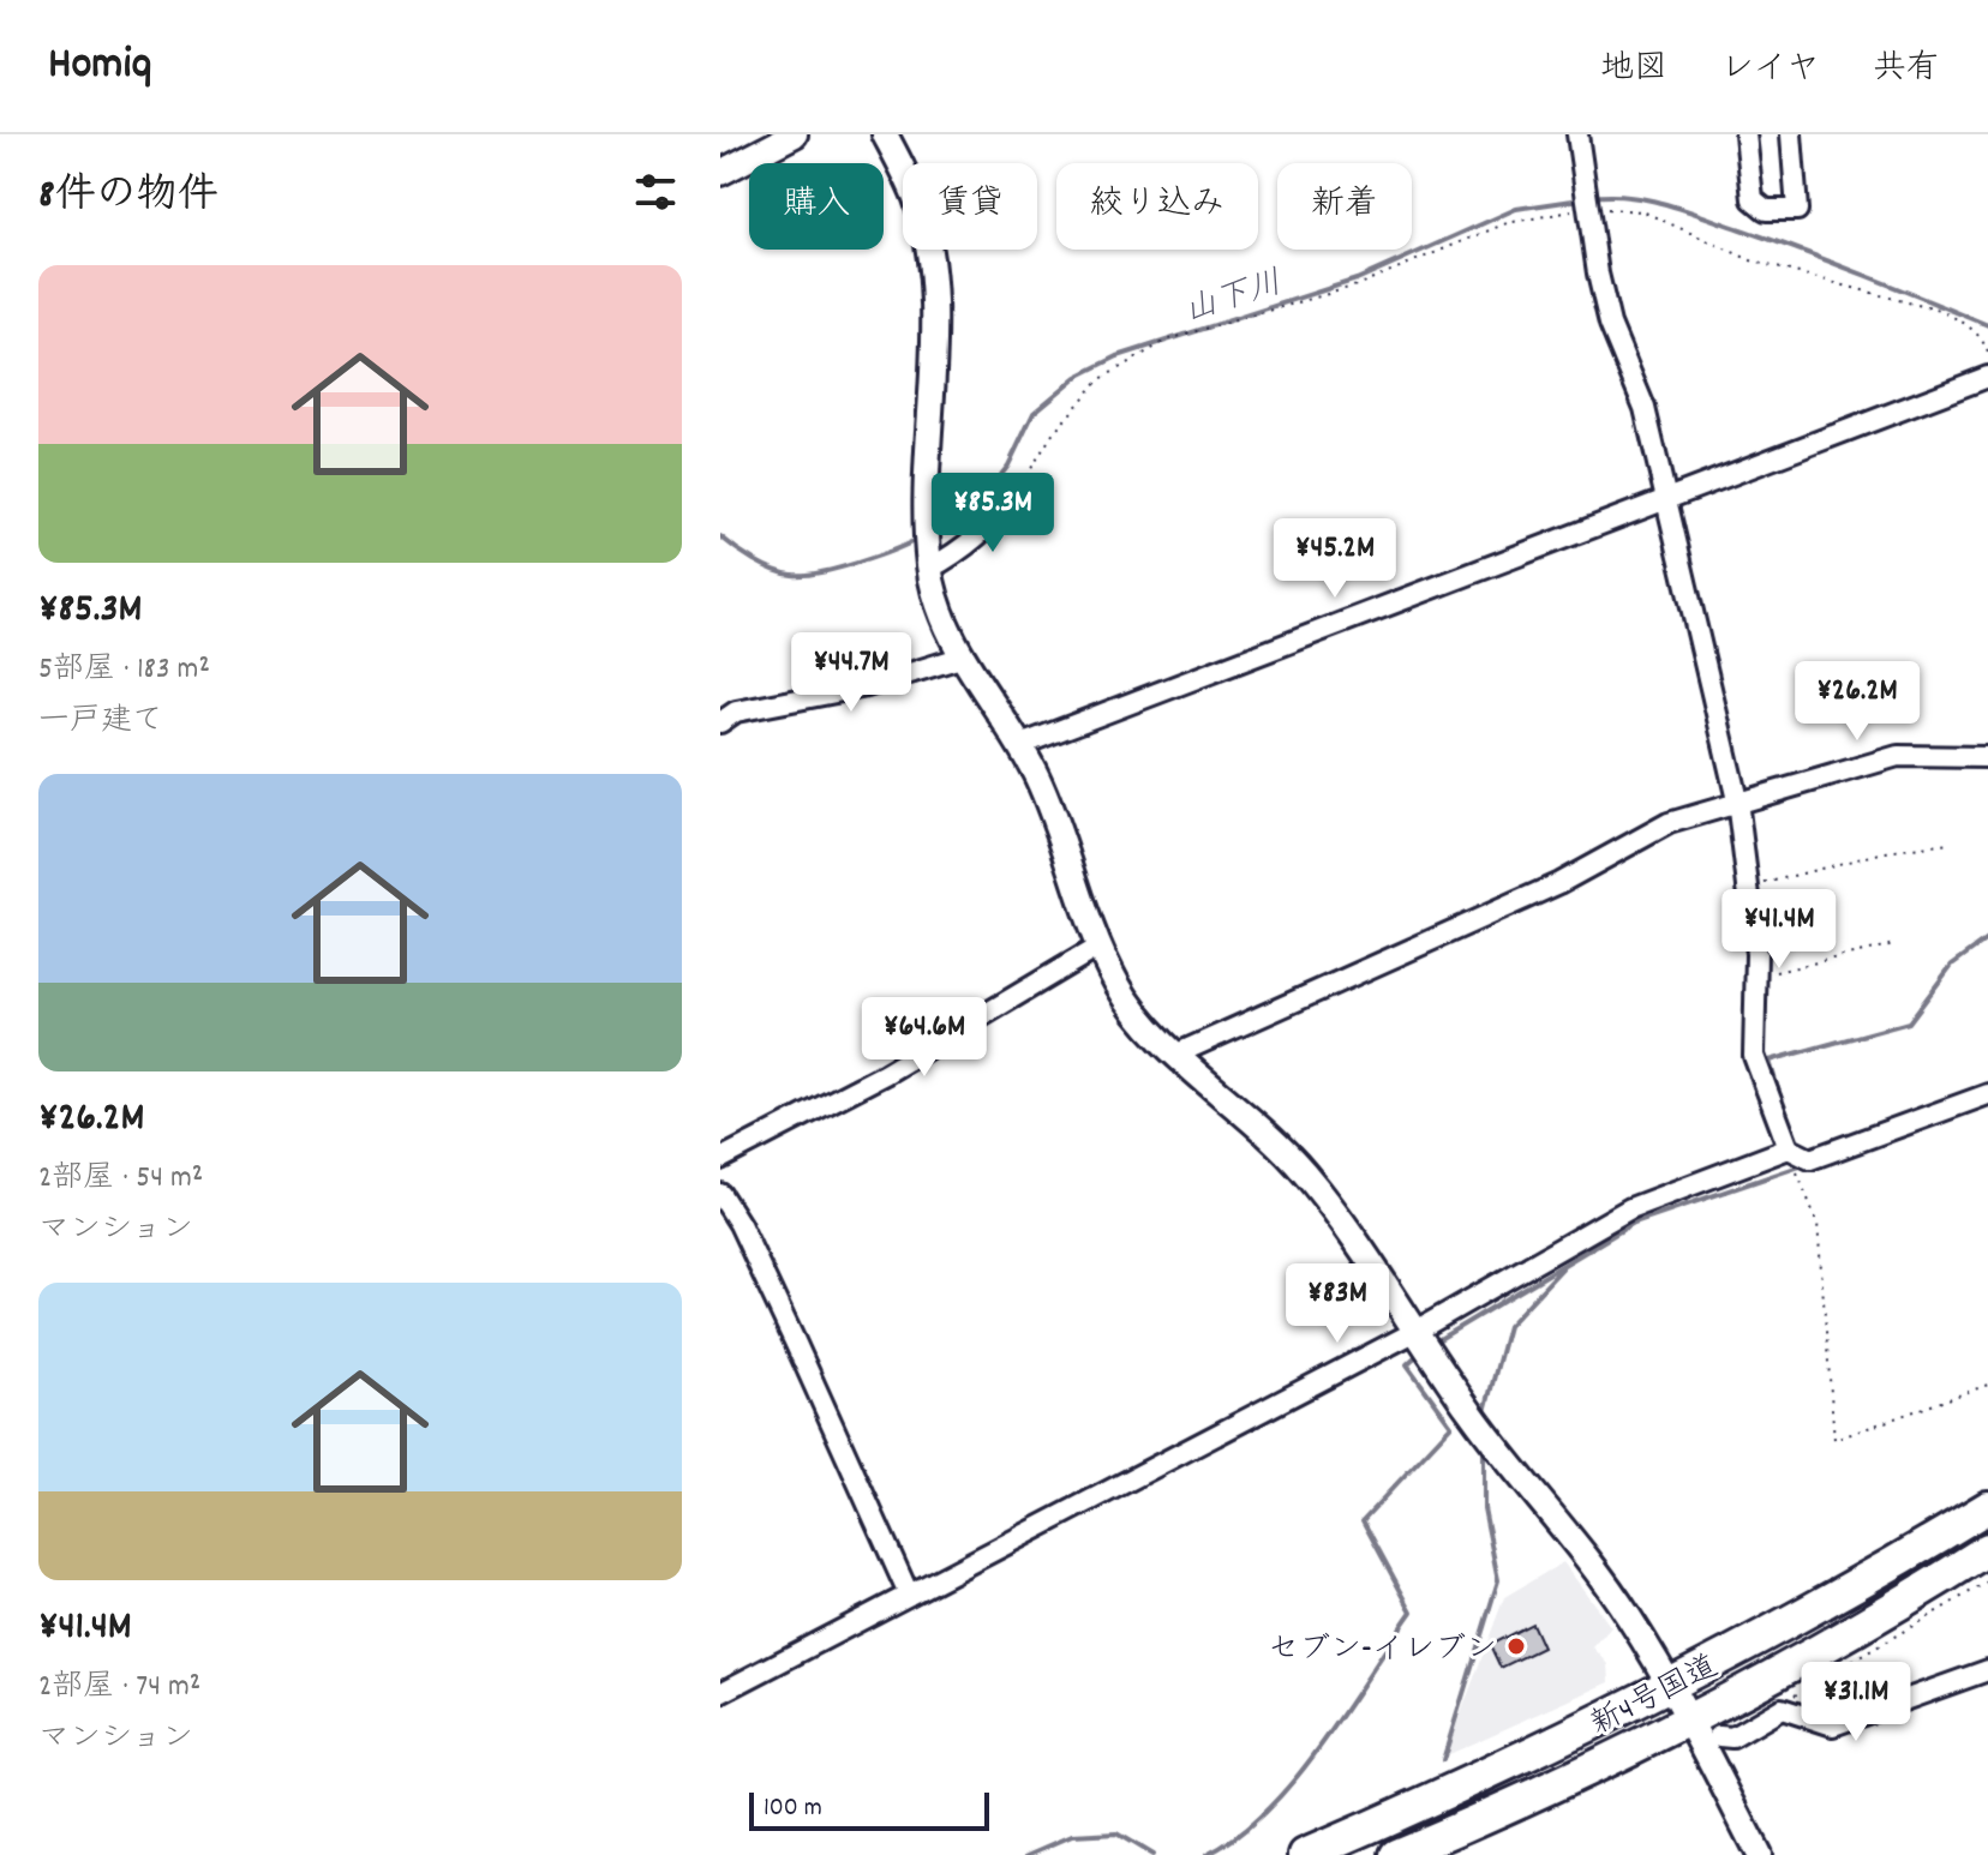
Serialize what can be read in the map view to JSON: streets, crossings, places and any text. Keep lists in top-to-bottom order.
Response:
{
  "streets": {
    "highway": ["新4号国道"]
  },
  "water": ["山下川"],
  "places": ["セブン-イレブン"],
  "scale_bar": "100 m",
  "page": {
    "header": "Homiq",
    "nav": ["地図", "レイヤ", "共有"],
    "heading": "8件の物件",
    "chip": [
      "購入",
      "賃貸",
      "絞り込み",
      "新着"
    ],
    "list": [
      {
        "name": "¥85.3M",
        "note": "5部屋 · 183 m² · 一戸建て"
      },
      {
        "name": "¥26.2M",
        "note": "2部屋 · 54 m² · マンション"
      },
      {
        "name": "¥41.4M",
        "note": "2部屋 · 74 m² · マンション"
      }
    ],
    "price": [
      "¥85.3M",
      "¥45.2M",
      "¥44.7M",
      "¥26.2M",
      "¥41.4M",
      "¥64.6M",
      "¥83M",
      "¥31.1M"
    ],
    "scale": "100 m"
  }
}
